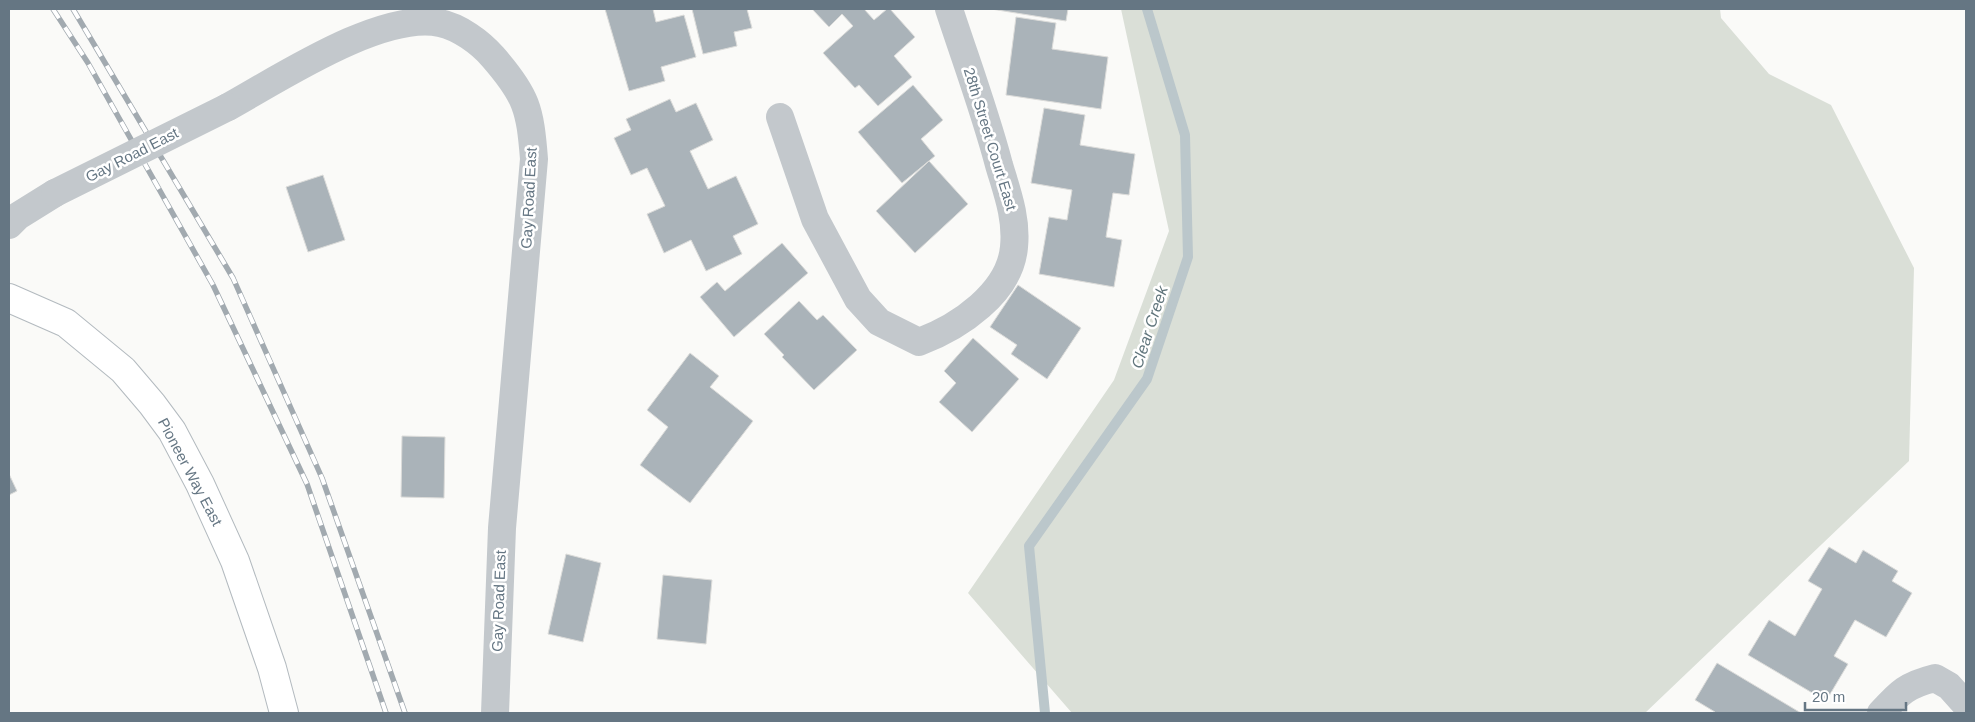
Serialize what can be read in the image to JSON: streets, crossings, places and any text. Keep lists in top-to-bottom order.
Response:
{
  "streets": {
    "main road": ["Pioneer Way East"],
    "street": ["28th Street Court East", "Gay Road East"]
  },
  "water": ["Clear Creek"],
  "scale_bar": "20 m"
}
